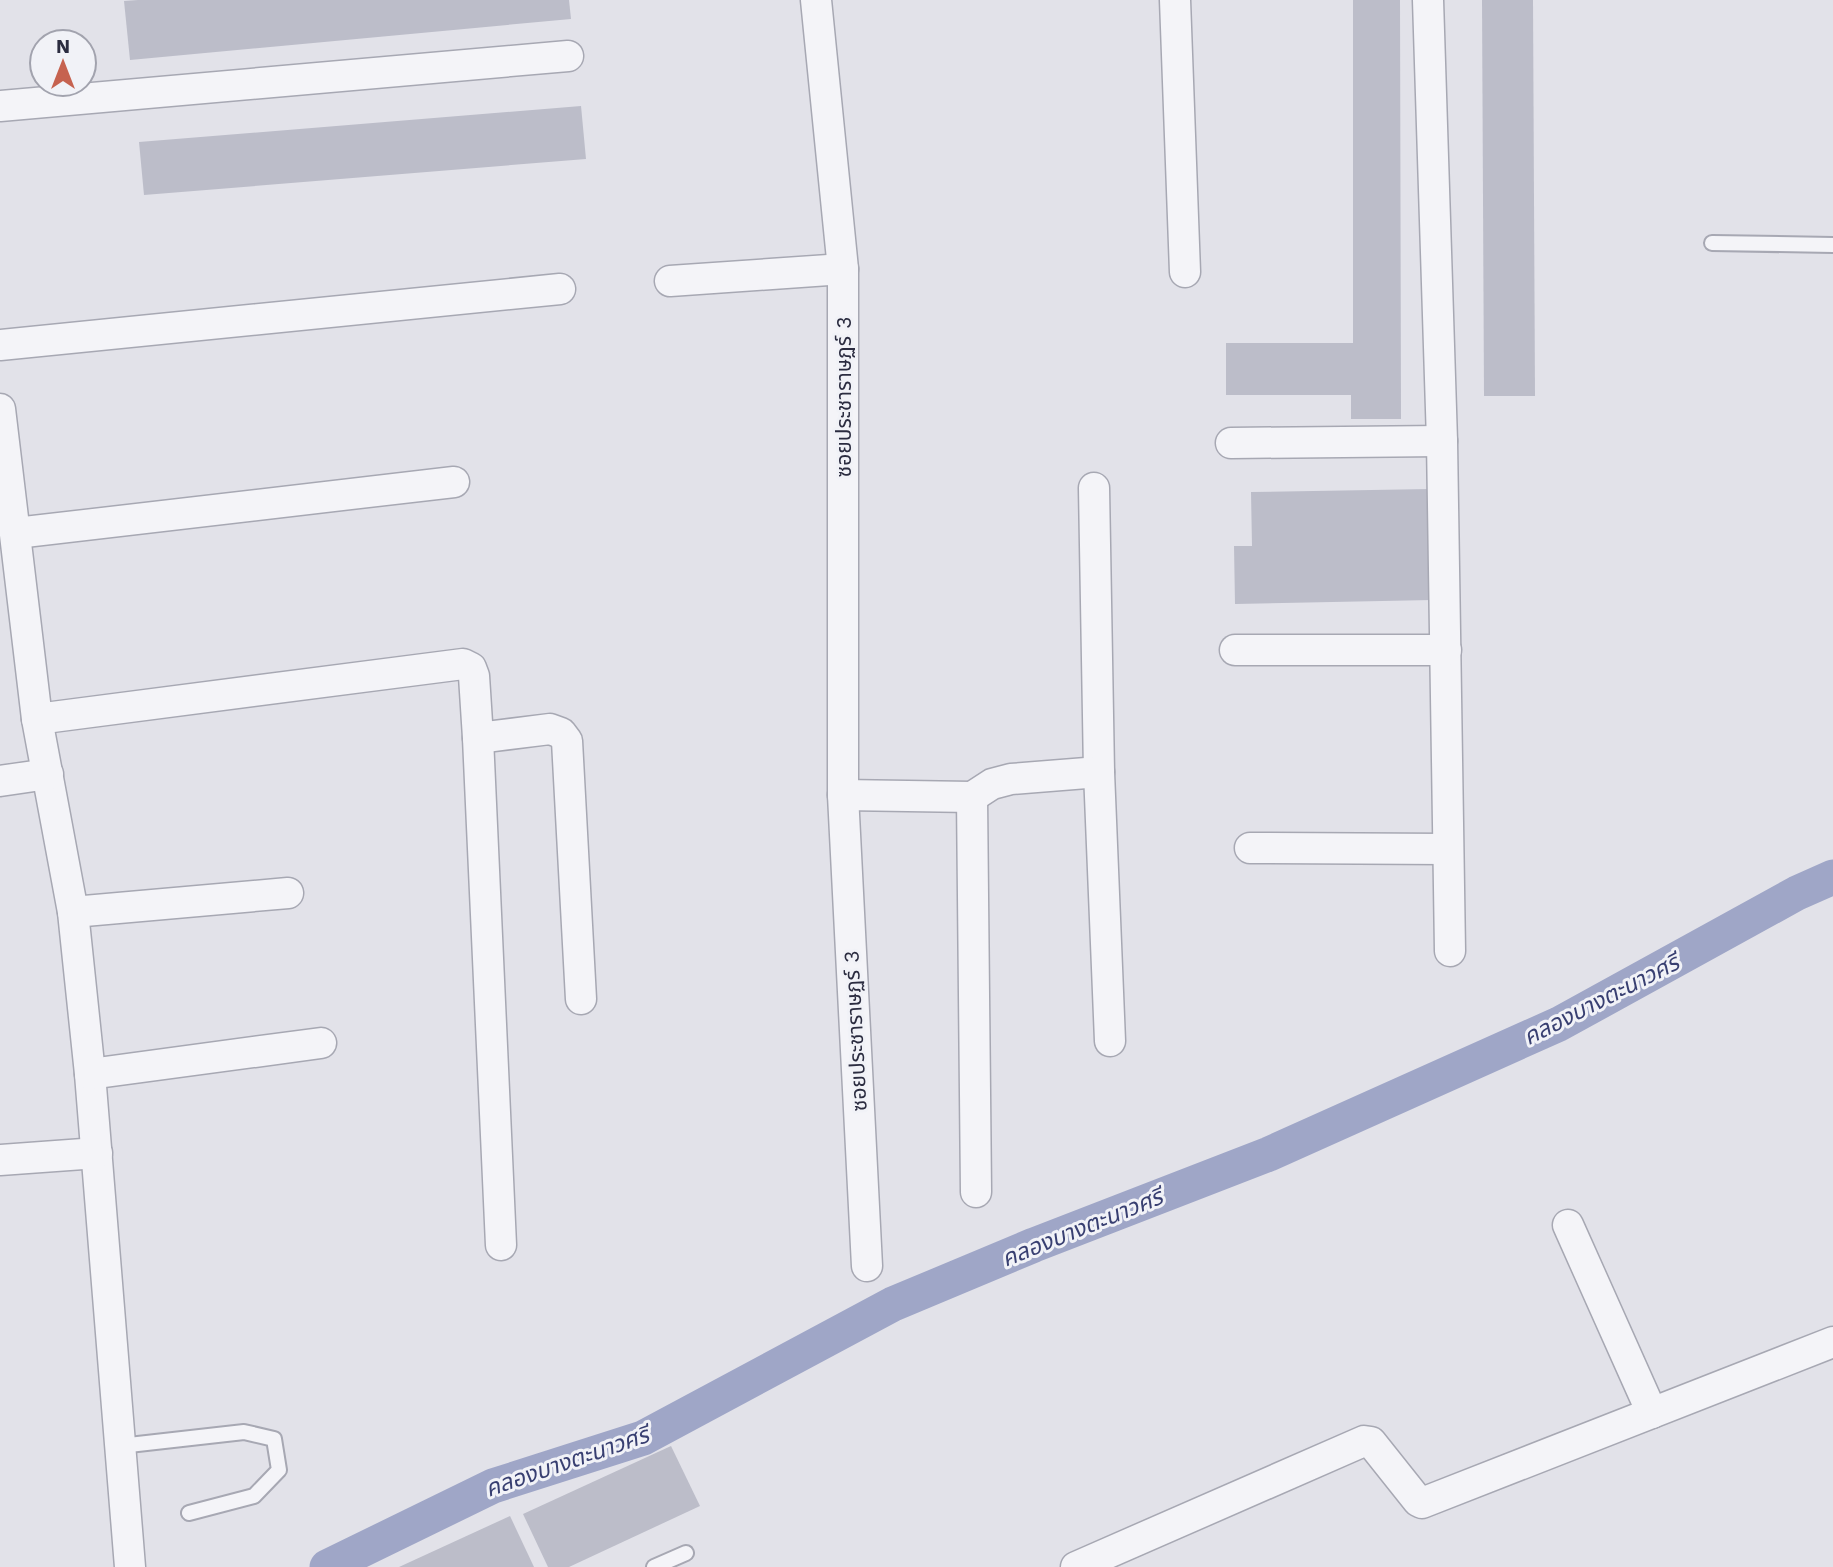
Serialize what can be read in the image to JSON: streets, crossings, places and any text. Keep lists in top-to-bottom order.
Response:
{
  "streets": {
    "street": ["ซอยประชาราษฏร์ 3"]
  },
  "water": ["คลองบางตะนาวศรี"],
  "north": "top"
}
